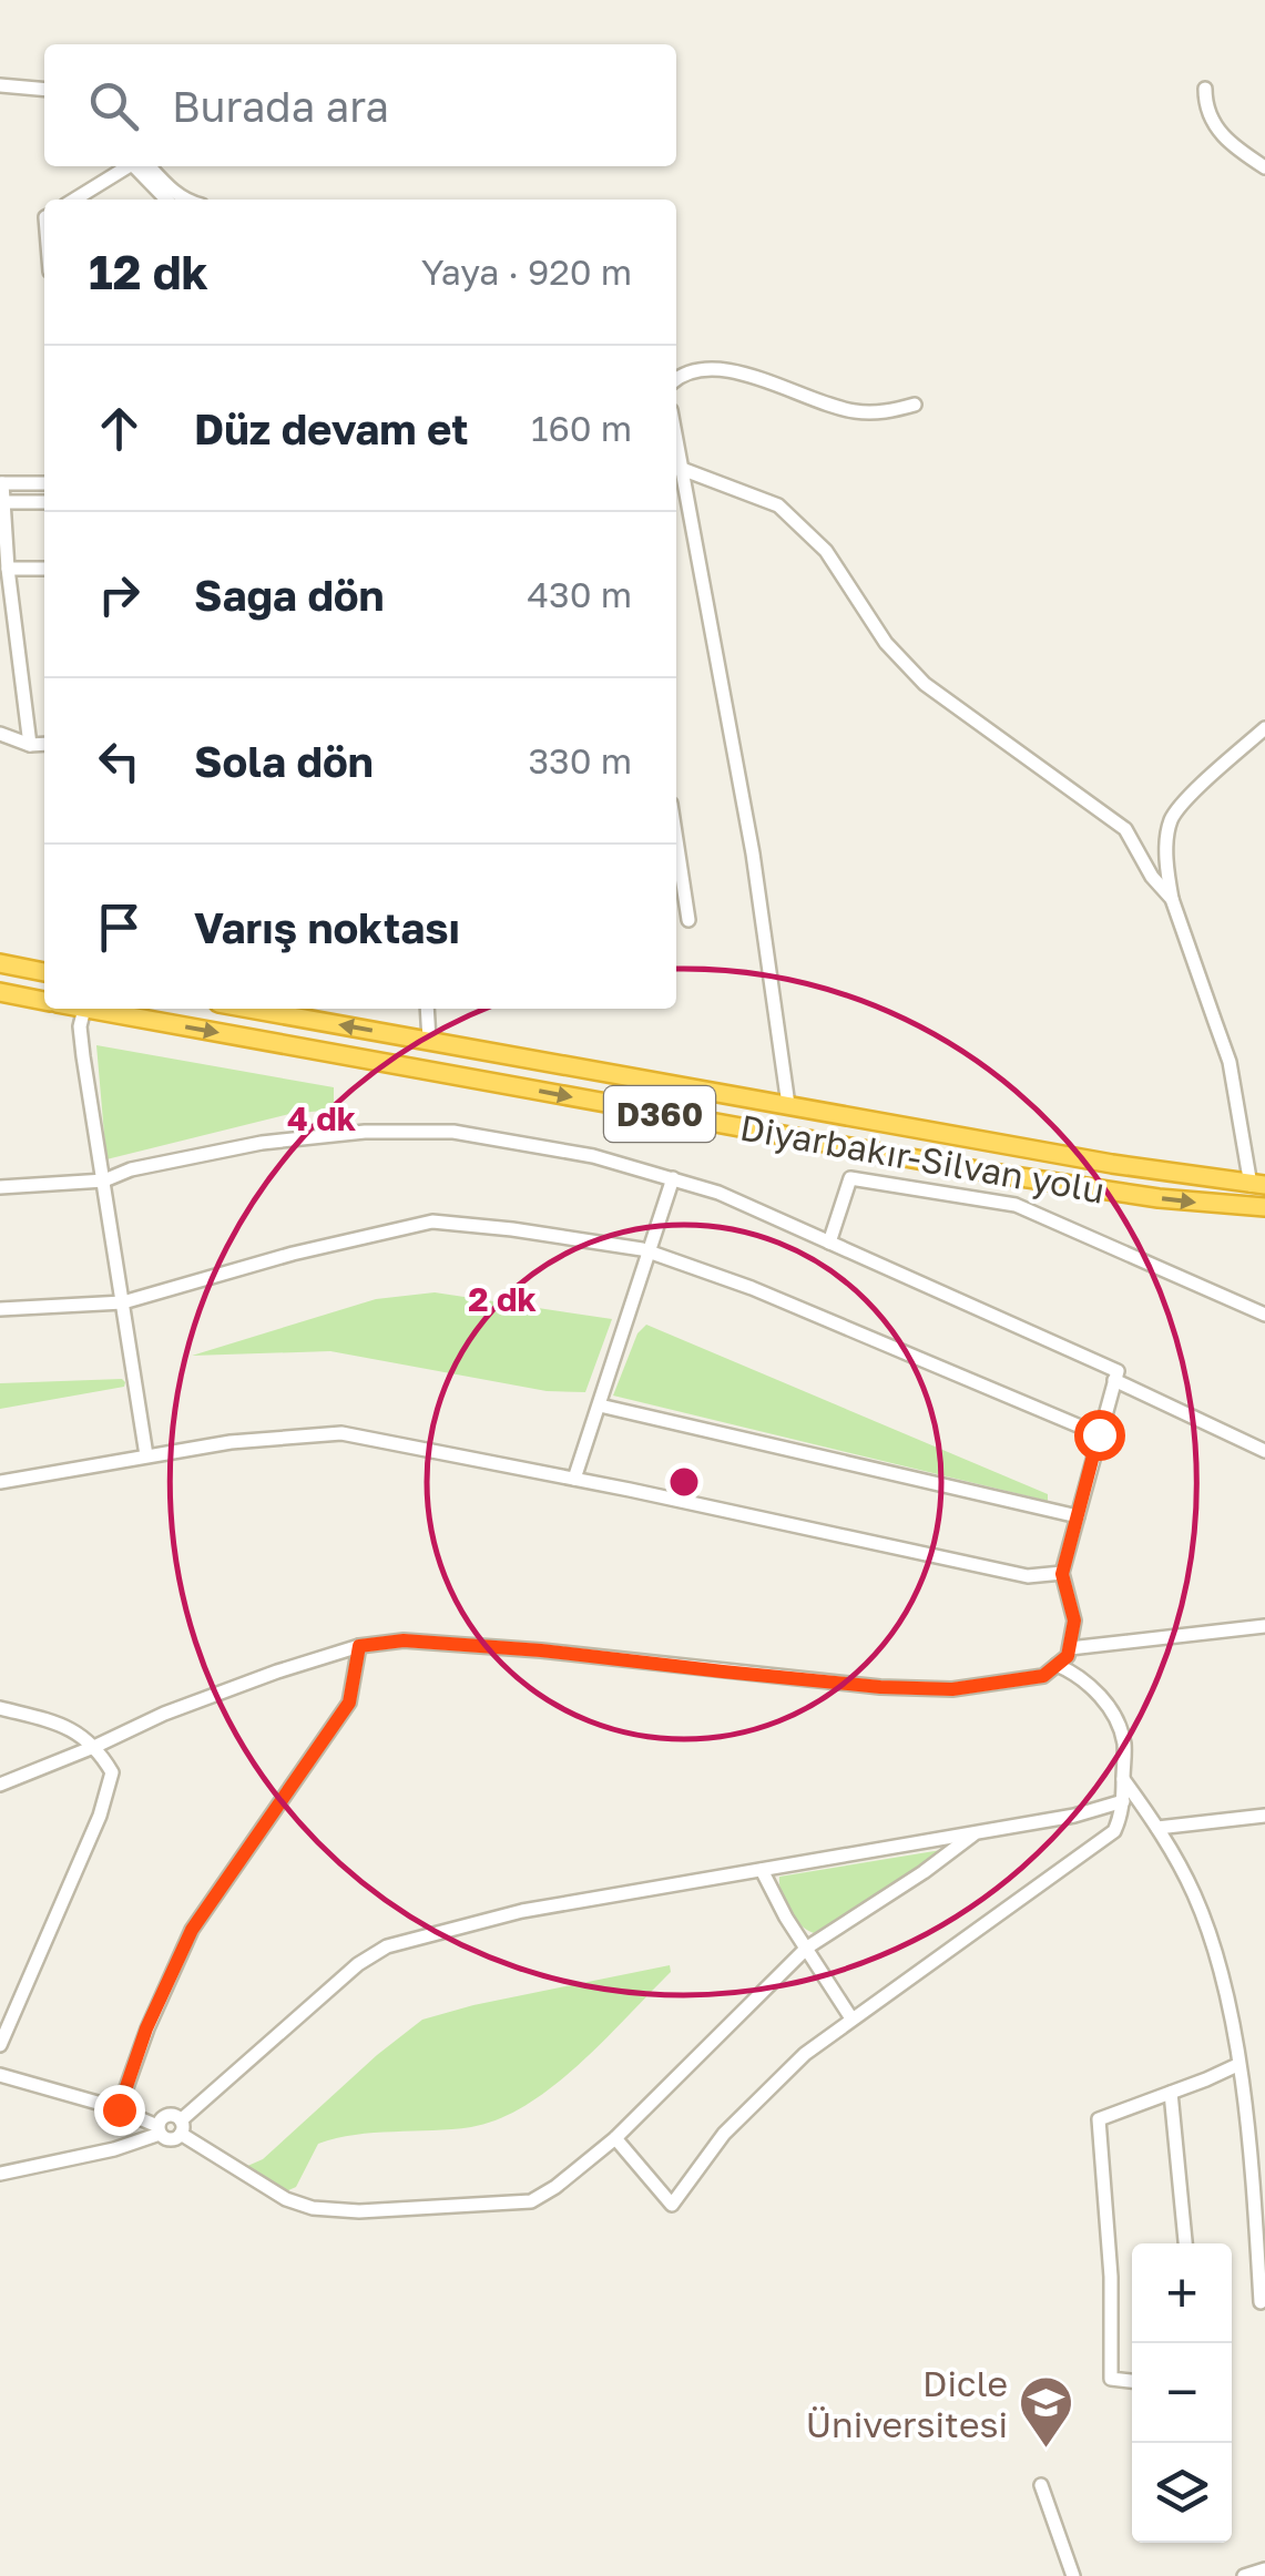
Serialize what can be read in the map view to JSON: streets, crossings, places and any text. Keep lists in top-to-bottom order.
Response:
{
  "streets": {
    "highway": ["D360", "Diyarbakır-Silvan yolu"]
  },
  "places": {
    "school or university": ["Dicle Üniversitesi"]
  },
  "page": {
    "search": "Burada ara",
    "heading": ["12 dk", "Yaya · 920 m"],
    "list": [
      ["Düz devam et", "160 m"],
      ["Sağa dön", "430 m"],
      ["Sola dön", "330 m"],
      "Varış noktası"
    ],
    "map_buttons": ["+", "−"]
  },
  "rings": ["4 dk", "2 dk"]
}
